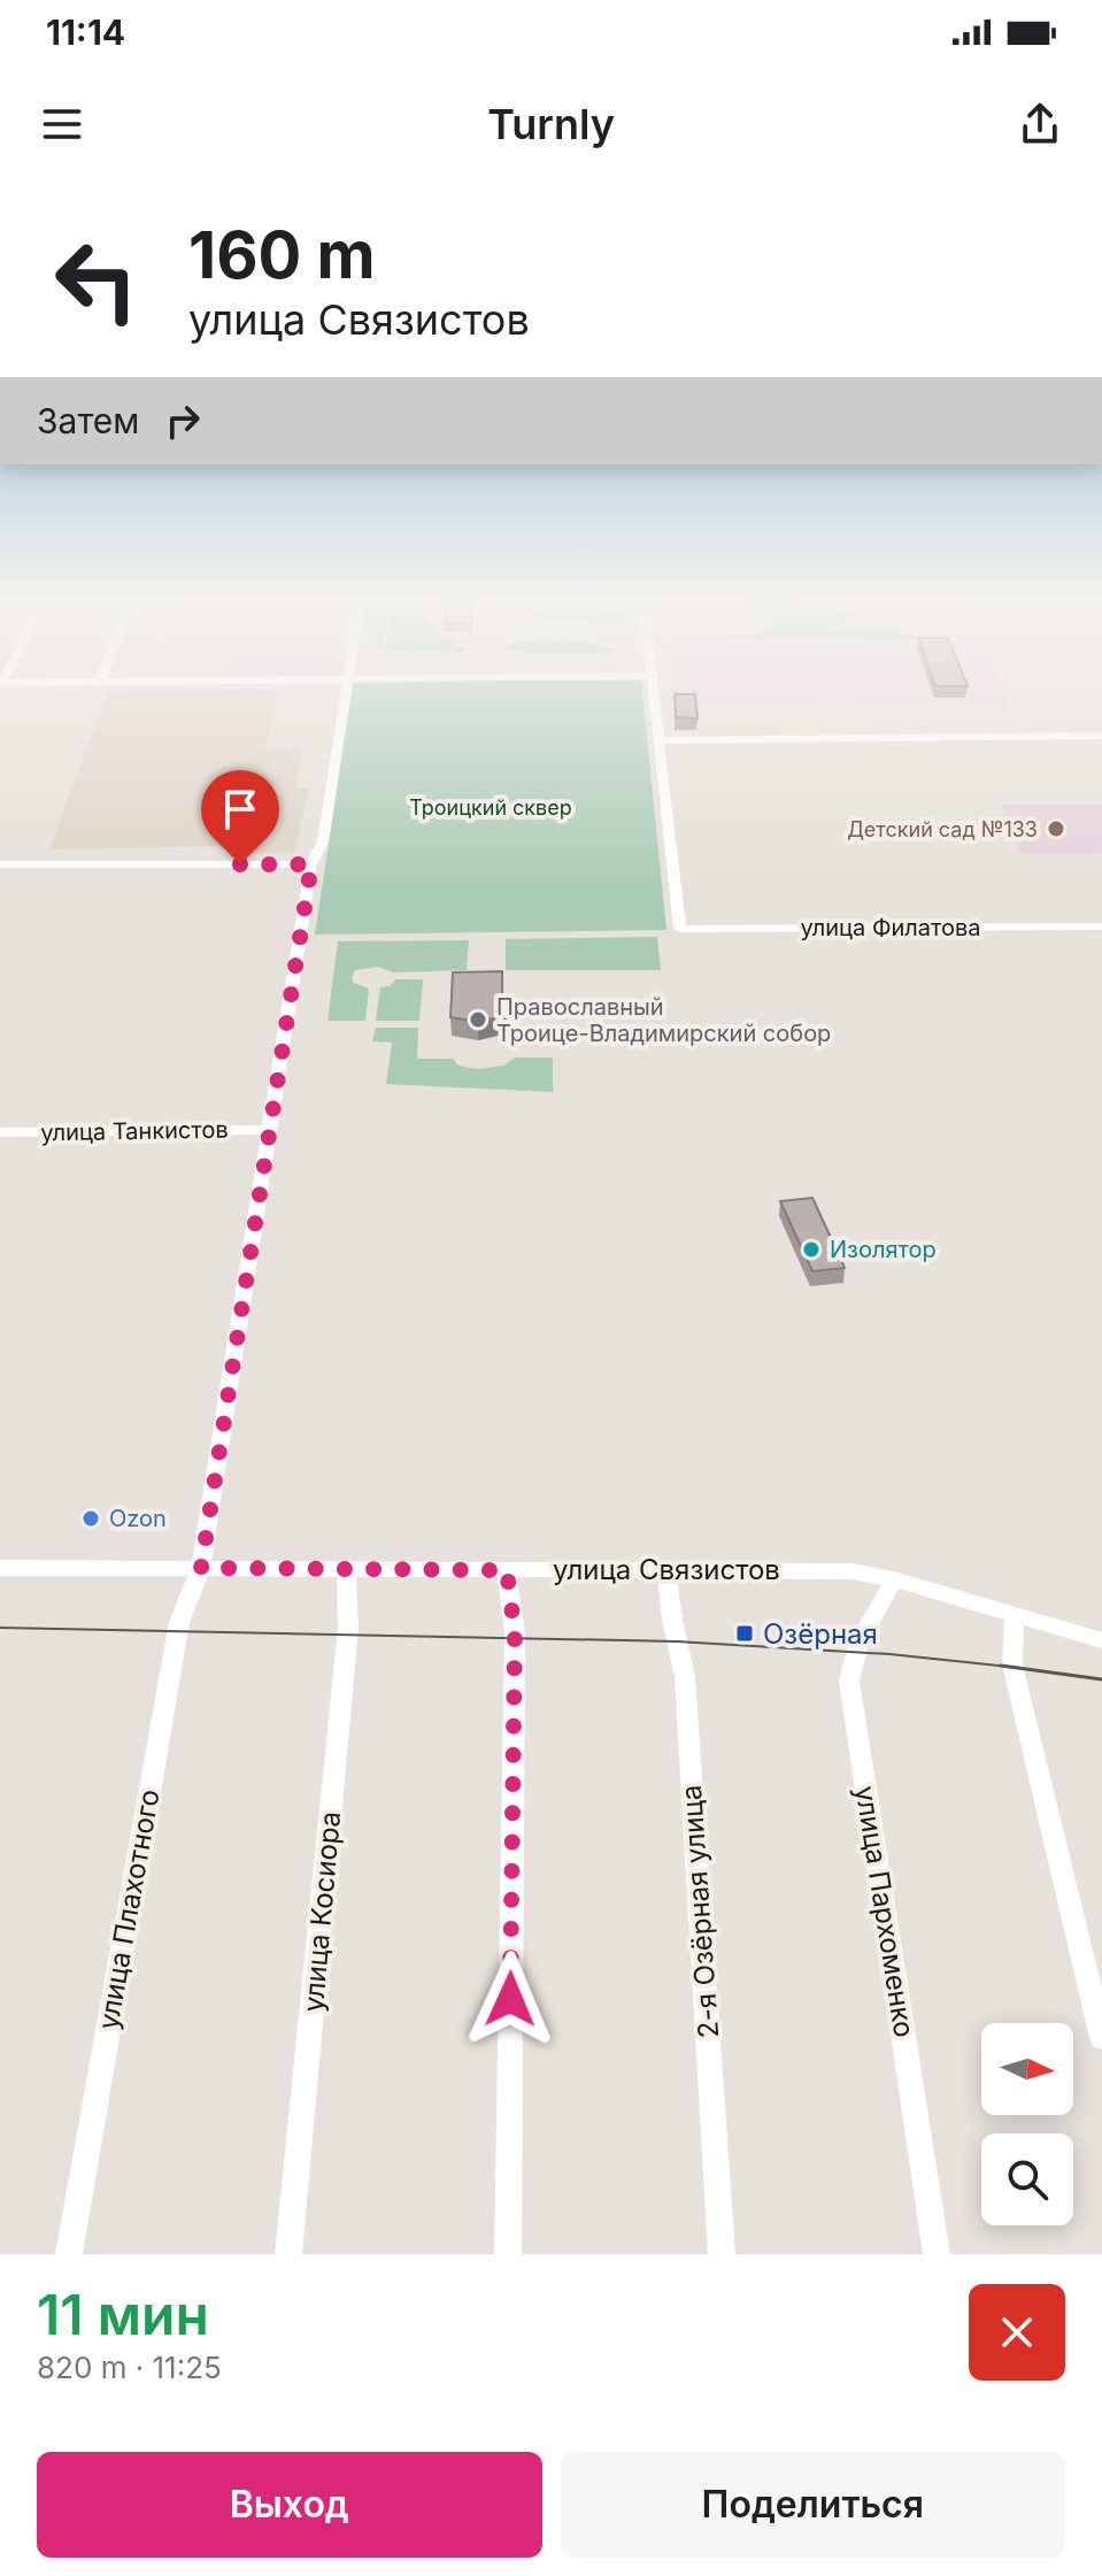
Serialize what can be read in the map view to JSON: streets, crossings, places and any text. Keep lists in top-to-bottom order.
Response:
{
  "streets": {
    "street": [
      "улица Филатова",
      "улица Танкистов",
      "улица Связистов",
      "улица Плахотного",
      "улица Косиора",
      "2-я Озёрная улица",
      "улица Пархоменко"
    ]
  },
  "crossings": [
    ["улица Связистов", "улица Плахотного"],
    ["улица Связистов", "улица Косиора"],
    ["улица Связистов", "2-я Озёрная улица"],
    ["улица Связистов", "улица Пархоменко"]
  ],
  "parks": ["Троицкий сквер"],
  "places": {
    "other": [
      "Детский сад №133",
      "Православный Троице-Владимирский собор",
      "Изолятор",
      "Ozon"
    ],
    "transit": ["Озёрная"]
  },
  "north": "right",
  "page": {
    "status": "11:14",
    "header": "Turnly",
    "turn": ["160 m", "улица Связистов"],
    "then": "Затем",
    "heading": ["11 мин", "820 m · 11:25"],
    "buttons": ["Выход", "Поделиться"]
  }
}
